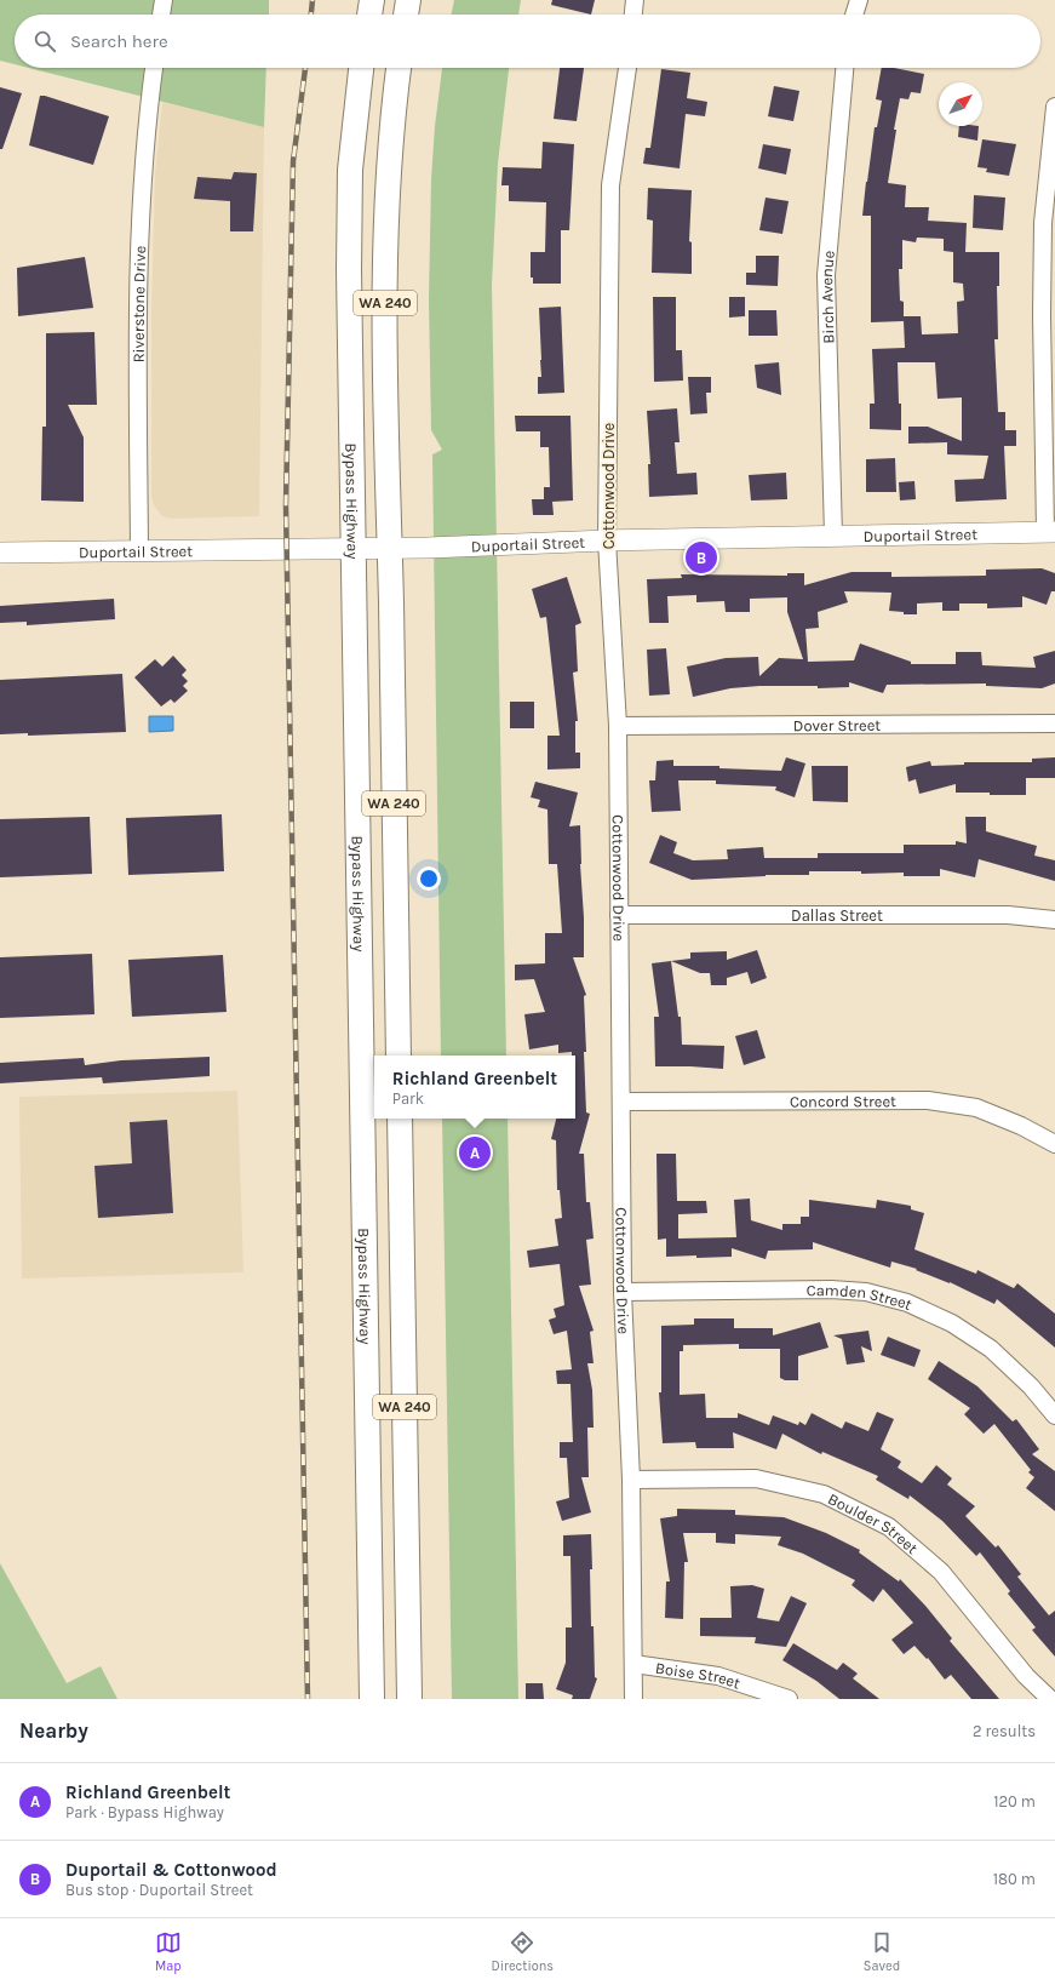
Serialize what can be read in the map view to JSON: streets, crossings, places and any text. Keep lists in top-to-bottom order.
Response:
{
  "streets": {
    "highway": ["WA 240", "Bypass Highway"],
    "main road": ["Duportail Street"],
    "street": [
      "Birch Avenue",
      "Riverstone Drive",
      "Cottonwood Drive",
      "Dover Street",
      "Dallas Street",
      "Concord Street",
      "Camden Street",
      "Boulder Street",
      "Boise Street"
    ]
  },
  "crossings": [
    ["Birch Avenue", "Duportail Street"],
    ["WA 240", "Duportail Street"],
    ["Riverstone Drive", "Duportail Street"],
    ["Cottonwood Drive", "Duportail Street"],
    ["Cottonwood Drive", "Dover Street"],
    ["Cottonwood Drive", "Dallas Street"],
    ["Cottonwood Drive", "Concord Street"],
    ["Cottonwood Drive", "Camden Street"],
    ["Cottonwood Drive", "Boulder Street"],
    ["Cottonwood Drive", "Boise Street"],
    ["Bypass Highway", "Duportail Street"]
  ],
  "north": "top right",
  "page": {
    "search": "Search here",
    "pins": ["B", "A"],
    "popup": ["Richland Greenbelt", "Park"],
    "heading": ["Nearby", "2 results"],
    "list": [
      {
        "mark": "A",
        "name": "Richland Greenbelt",
        "note": "Park · Bypass Highway",
        "value": "120 m"
      },
      {
        "mark": "B",
        "name": "Duportail & Cottonwood",
        "note": "Bus stop · Duportail Street",
        "value": "180 m"
      }
    ],
    "nav": ["Map", "Directions", "Saved"]
  }
}
